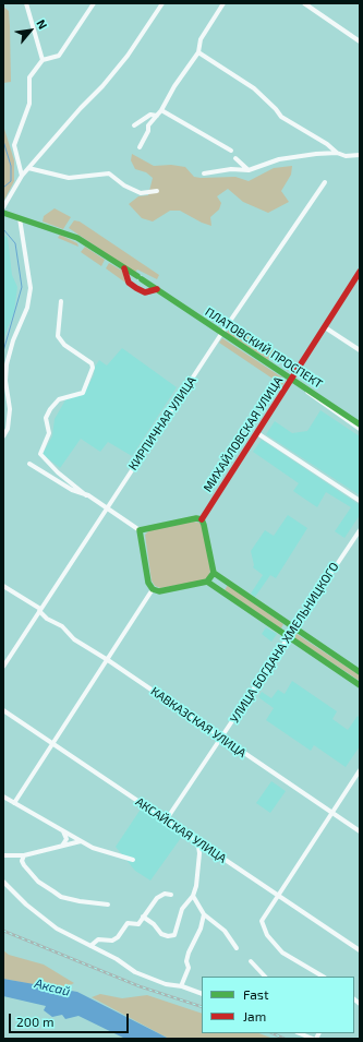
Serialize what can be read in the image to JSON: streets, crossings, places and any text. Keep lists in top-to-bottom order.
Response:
{
  "streets": {
    "street": [
      "ПЛАТОВСКИЙ ПРОСПЕКТ",
      "КИРПИЧНАЯ УЛИЦА",
      "МИХАЙЛОВСКАЯ УЛИЦА",
      "УЛИЦА БОГДАНА ХМЕЛЬНИЦКОГО",
      "КАВКАЗСКАЯ УЛИЦА",
      "АКСАЙСКАЯ УЛИЦА"
    ]
  },
  "crossings": [
    ["ПЛАТОВСКИЙ ПРОСПЕКТ", "КИРПИЧНАЯ УЛИЦА"],
    ["ПЛАТОВСКИЙ ПРОСПЕКТ", "МИХАЙЛОВСКАЯ УЛИЦА"],
    ["КИРПИЧНАЯ УЛИЦА", "КАВКАЗСКАЯ УЛИЦА"],
    ["УЛИЦА БОГДАНА ХМЕЛЬНИЦКОГО", "КАВКАЗСКАЯ УЛИЦА"],
    ["УЛИЦА БОГДАНА ХМЕЛЬНИЦКОГО", "АКСАЙСКАЯ УЛИЦА"]
  ],
  "water": ["Аксай"],
  "legend": ["Fast", "Jam"],
  "scale_bar": "200 m",
  "north": "top right"
}
